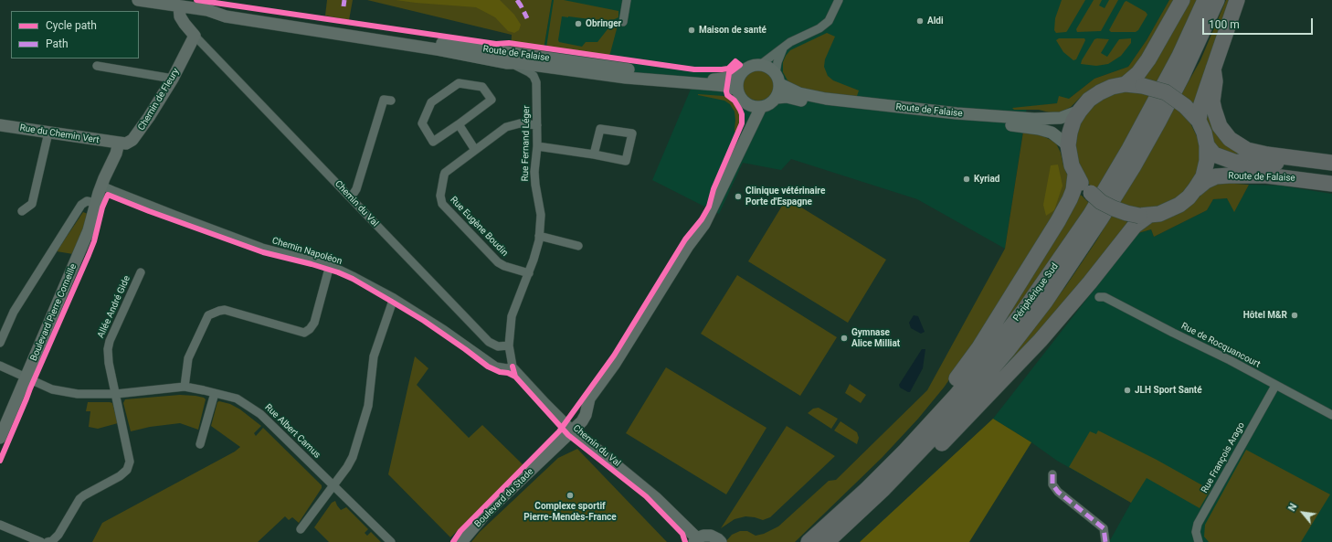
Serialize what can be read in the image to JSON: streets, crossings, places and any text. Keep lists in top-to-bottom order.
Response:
{
  "streets": {
    "highway": ["Route de Falaise", "Périphérique Sud"],
    "main road": [
      "Chemin de Fleury",
      "Rue du Chemin Vert",
      "Chemin du Val",
      "Boulevard Pierre Corneille",
      "Boulevard du Stade"
    ],
    "street": [
      "Rue Fernand Léger",
      "Rue Eugène Boudin",
      "Chemin Napoléon",
      "Allée André Gide",
      "Rue de Rocquancourt",
      "Rue Albert Camus",
      "Rue François Arago"
    ]
  },
  "crossings": [
    ["Route de Falaise", "Rue Fernand Léger"],
    ["Route de Falaise", "Boulevard du Stade"],
    ["Chemin de Fleury", "Rue du Chemin Vert"],
    ["Chemin de Fleury", "Chemin du Val"],
    ["Rue Fernand Léger", "Chemin du Val"],
    ["Rue Fernand Léger", "Rue Eugène Boudin"],
    ["Chemin du Val", "Chemin Napoléon"],
    ["Chemin du Val", "Boulevard du Stade"],
    ["Chemin Napoléon", "Boulevard Pierre Corneille"],
    ["Allée André Gide", "Rue Albert Camus"],
    ["Boulevard Pierre Corneille", "Rue Albert Camus"],
    ["Rue de Rocquancourt", "Rue François Arago"]
  ],
  "places": [
    "Aldi",
    "Obringer",
    "Maison de santé",
    "Kyriad",
    "Clinique vétérinaire Porte d'Espagne",
    "Hôtel M&R",
    "Gymnase Alice Milliat",
    "JLH Sport Santé",
    "Complexe sportif Pierre-Mendès-France"
  ],
  "legend": ["Cycle path", "Path"],
  "scale_bar": "100 m",
  "north": "top left"
}
